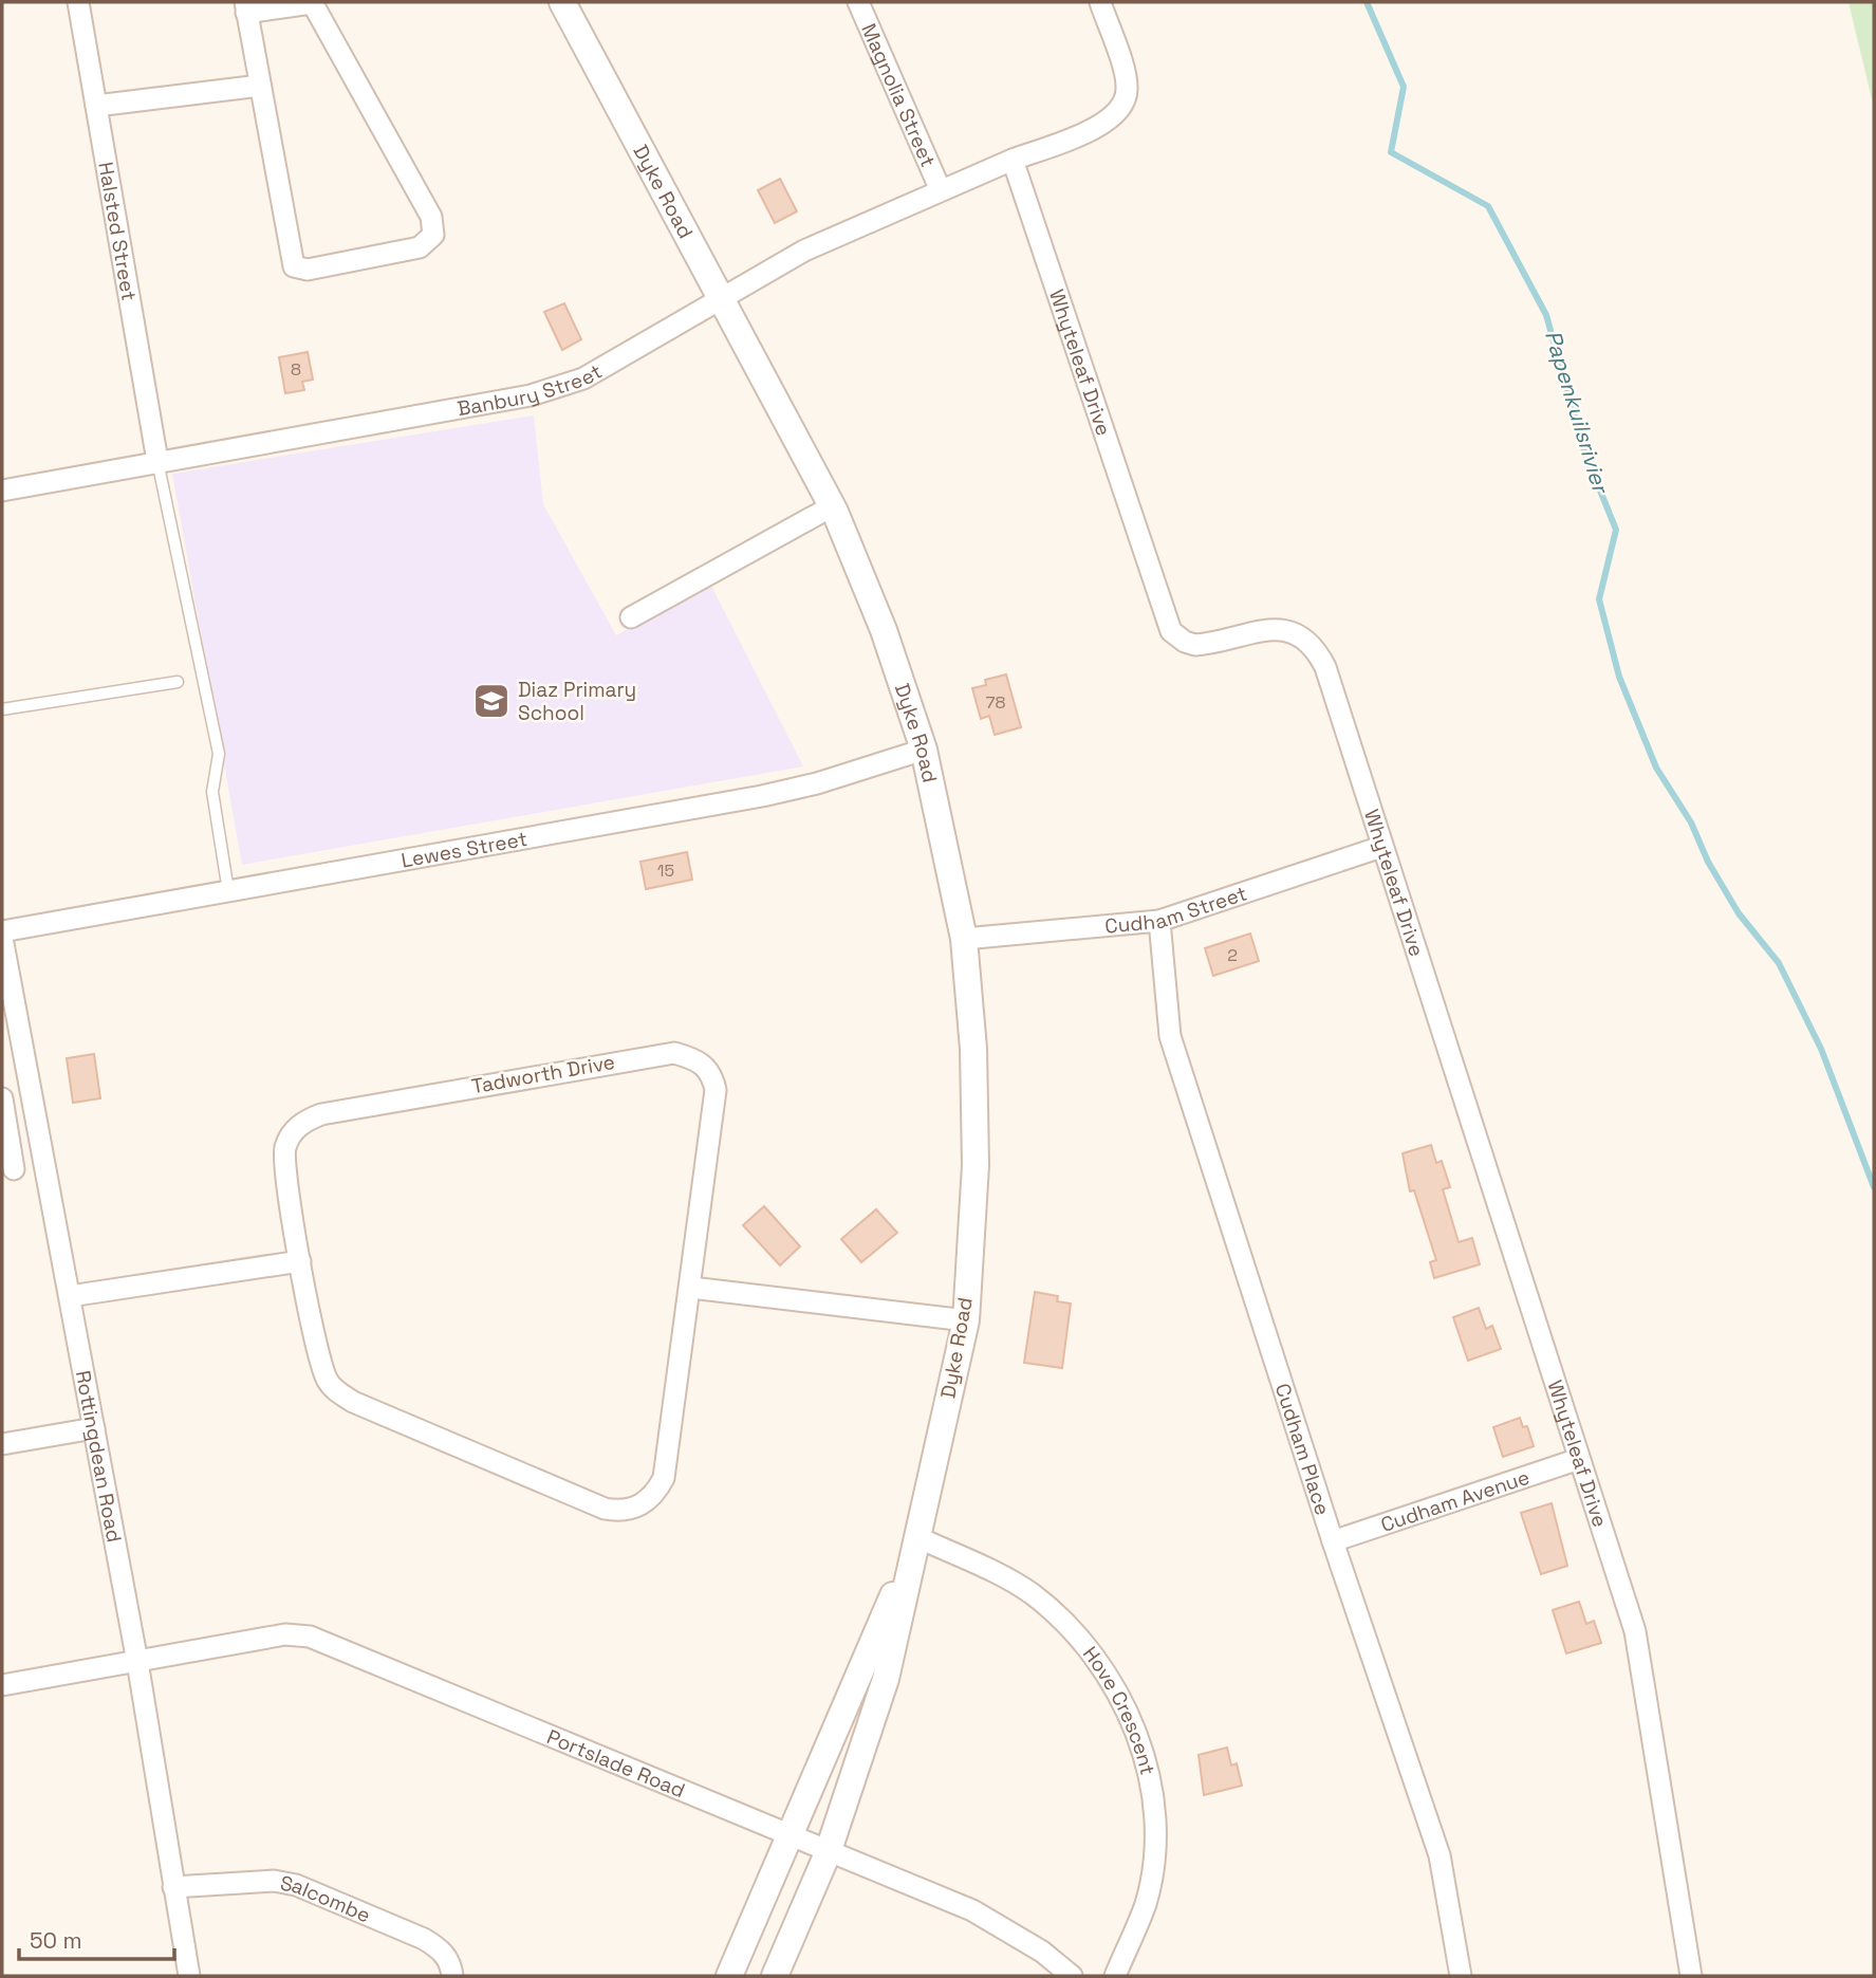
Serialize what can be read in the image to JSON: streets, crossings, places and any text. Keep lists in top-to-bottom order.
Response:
{
  "streets": {
    "street": [
      "Magnolia Street",
      "Dyke Road",
      "Halsted Street",
      "Whyteleaf Drive",
      "Banbury Street",
      "Lewes Street",
      "Cudham Street",
      "Tadworth Drive",
      "Cudham Place",
      "Rottingdean Road",
      "Cudham Avenue",
      "Hove Crescent",
      "Portslade Road",
      "Salcombe"
    ]
  },
  "crossings": [
    ["Magnolia Street", "Banbury Street"],
    ["Dyke Road", "Banbury Street"],
    ["Dyke Road", "Lewes Street"],
    ["Dyke Road", "Cudham Street"],
    ["Dyke Road", "Hove Crescent"],
    ["Dyke Road", "Portslade Road"],
    ["Halsted Street", "Banbury Street"],
    ["Whyteleaf Drive", "Banbury Street"],
    ["Whyteleaf Drive", "Cudham Street"],
    ["Whyteleaf Drive", "Cudham Avenue"],
    ["Cudham Street", "Cudham Place"],
    ["Cudham Place", "Cudham Avenue"],
    ["Rottingdean Road", "Portslade Road"],
    ["Rottingdean Road", "Salcombe"]
  ],
  "water": ["Papenkuilsrivier"],
  "places": {
    "school or university": ["Diaz Primary School"]
  },
  "house_numbers": [
    "8",
    "78",
    "15",
    "2"
  ],
  "scale_bar": "50 m"
}
